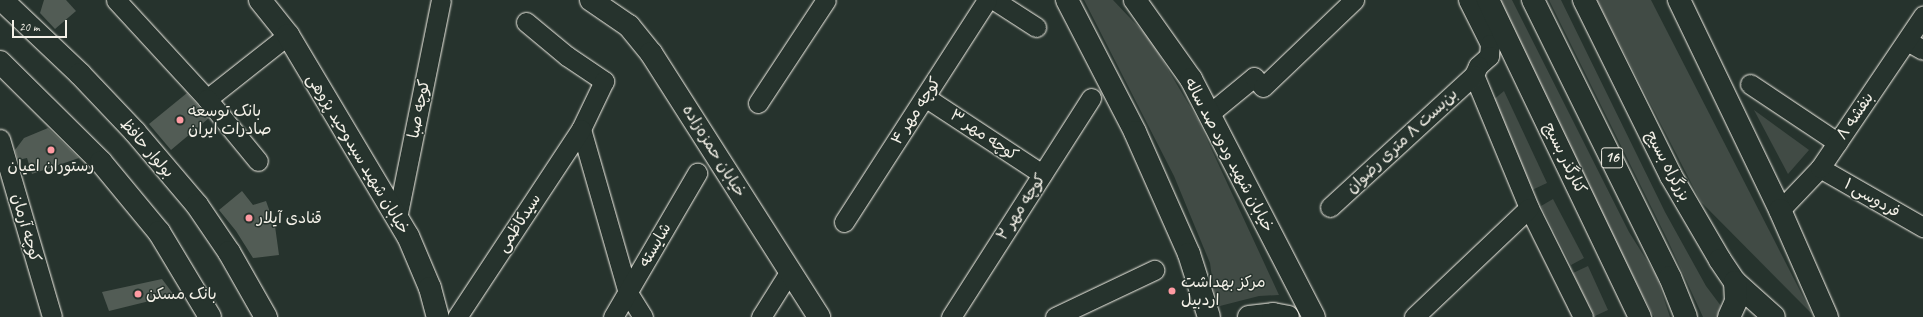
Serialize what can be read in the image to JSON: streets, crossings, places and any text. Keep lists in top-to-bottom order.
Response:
{
  "streets": {
    "main road": [
      "بولوار حافظ",
      "خیابان حمزه‌زاده",
      "خیابان شهید سیدوحید پژوهی",
      "خیابان شهید ودود صد ساله",
      "کنارگذر بسیج",
      "16",
      "بزرگراه بسیج"
    ],
    "street": [
      "کوچه صبا",
      "کوچه مهر ۴",
      "بنفشه ۸",
      "کوچه مهر ۳",
      "بن‌بست ۸ متری رضوان",
      "فردوسی ۱",
      "کوچه مهر ۲",
      "سیدکاظمی",
      "کوچه آرمان",
      "شایسته"
    ]
  },
  "crossings": [
    ["کوچه صبا", "خیابان شهید سیدوحید پژوهی"],
    ["کوچه مهر ۴", "کوچه مهر ۳"],
    ["بنفشه ۸", "فردوسی ۱"],
    ["کوچه مهر ۳", "کوچه مهر ۲"]
  ],
  "places": [
    "بانک توسعه صادرات ایران",
    "رستوران اعیان",
    "قنادی آیلار",
    "مرکز بهداشت اردبیل",
    "بانک مسکن"
  ],
  "scale_bar": "20 m"
}
